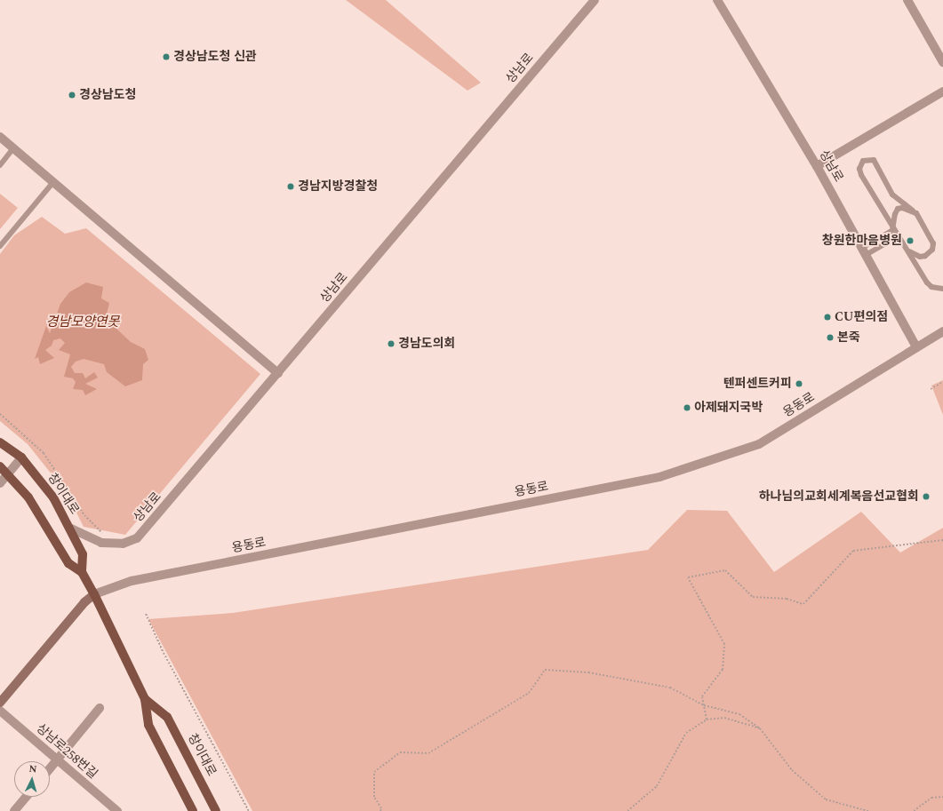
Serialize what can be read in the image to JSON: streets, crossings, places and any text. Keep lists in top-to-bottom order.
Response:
{
  "streets": {
    "main road": ["창이대로"],
    "street": ["상남로", "용동로", "상남로258번길"]
  },
  "crossings": [
    ["상남로", "용동로"],
    ["상남로", "창이대로"],
    ["용동로", "창이대로"]
  ],
  "water": ["경남모양연못"],
  "places": [
    "경상남도청 신관",
    "경상남도청",
    "경남지방경찰청",
    "창원한마음병원",
    "CU편의점",
    "본죽",
    "경남도의회",
    "텐퍼센트커피",
    "아제돼지국박",
    "하나님의교회세계복음선교협회"
  ],
  "north": "top"
}
